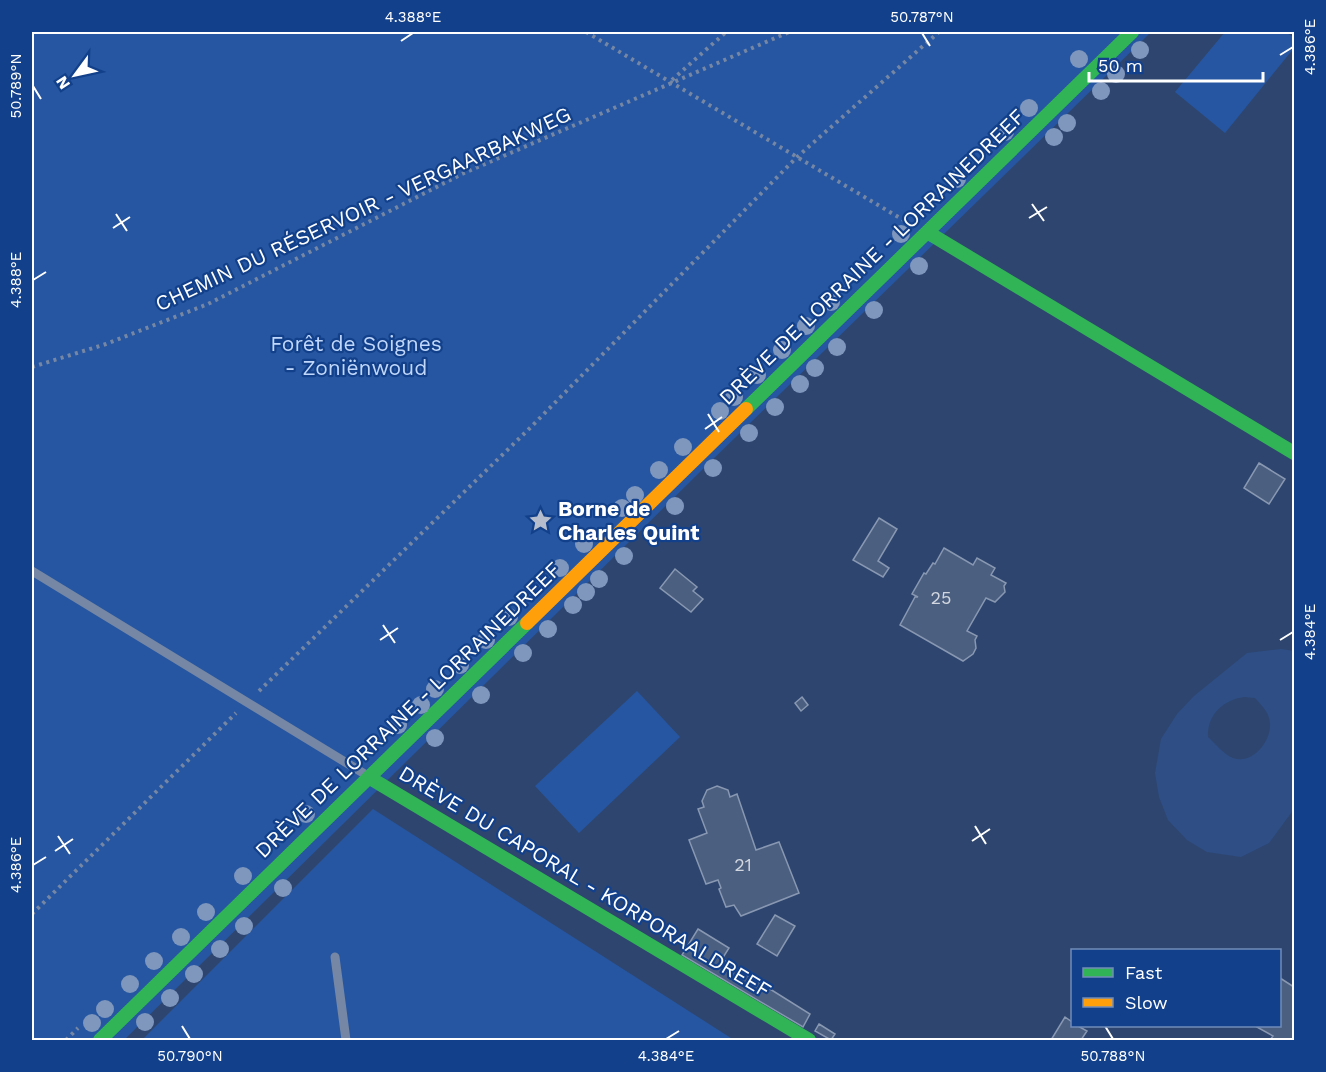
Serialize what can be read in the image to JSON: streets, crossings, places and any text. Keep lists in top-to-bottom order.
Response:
{
  "streets": {
    "main road": ["DRÈVE DE LORRAINE - LORRAINEDREEF", "DRÈVE DU CAPORAL - KORPORAALDREEF"],
    "path": ["CHEMIN DU RÉSERVOIR - VERGAARBAKWEG"]
  },
  "crossings": [
    ["DRÈVE DE LORRAINE - LORRAINEDREEF", "DRÈVE DU CAPORAL - KORPORAALDREEF"]
  ],
  "parks": ["Forêt de Soignes - Zoniënwoud"],
  "places": {
    "place": ["Borne de Charles Quint"]
  },
  "house_numbers": ["25", "21"],
  "legend": ["Fast", "Slow"],
  "scale_bar": "50 m",
  "north": "bottom left",
  "coordinates": [
    "4.388°E",
    "50.787°N",
    "4.386°E",
    "50.789°N",
    "4.384°E",
    "50.790°N",
    "50.788°N"
  ]
}
